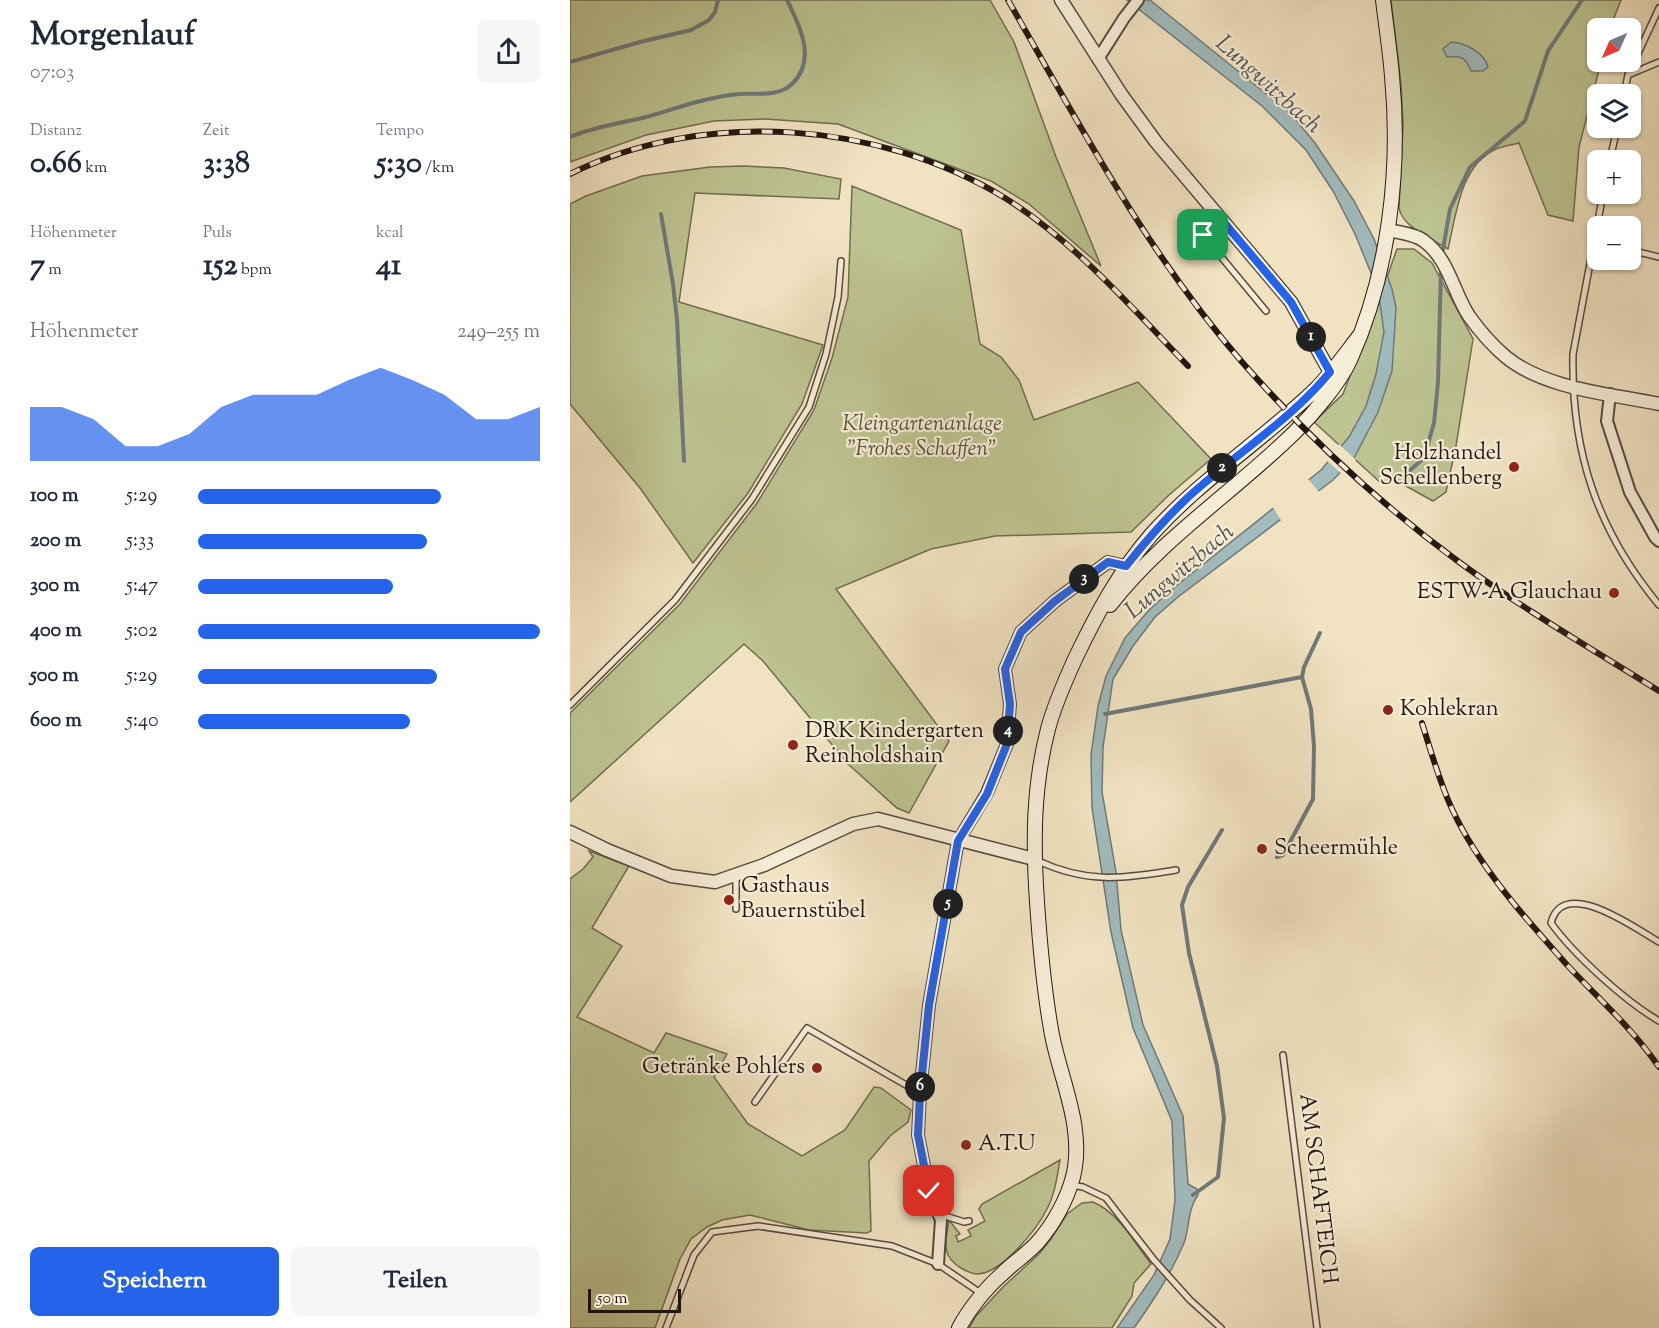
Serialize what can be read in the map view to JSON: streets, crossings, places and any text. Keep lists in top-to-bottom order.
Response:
{
  "streets": {
    "lane": ["AM SCHAFTEICH"]
  },
  "water": ["Lungwitzbach"],
  "parks": ["Kleingartenanlage \"Frohes Schaffen\""],
  "places": [
    "Holzhandel Schellenberg",
    "ESTW-A Glauchau",
    "Kohlekran",
    "DRK Kindergarten Reinholdshain",
    "Scheermühle",
    "Gasthaus Bauernstübel",
    "Getränke Pohlers",
    "A.T.U"
  ],
  "scale_bar": "50 m",
  "north": "bottom left",
  "page": {
    "heading": ["Morgenlauf", "07:03"],
    "map_buttons": ["+", "−"],
    "stats": [
      ["Distanz", "0.66 km"],
      ["Zeit", "3:38"],
      ["Tempo", "5:30 /km"],
      ["Höhenmeter", "7 m"],
      ["Puls", "152 bpm"],
      ["kcal", "41"]
    ],
    "chart": ["Höhenmeter", "249–255 m"],
    "pins": [
      "1",
      "2",
      "3",
      "4",
      "5",
      "6"
    ],
    "list": [
      {
        "name": "100 m",
        "note": "5:29"
      },
      {
        "name": "200 m",
        "note": "5:33"
      },
      {
        "name": "300 m",
        "note": "5:47"
      },
      {
        "name": "400 m",
        "note": "5:02"
      },
      {
        "name": "500 m",
        "note": "5:29"
      },
      {
        "name": "600 m",
        "note": "5:40"
      }
    ],
    "buttons": ["Speichern", "Teilen"],
    "scale": "50 m"
  }
}
